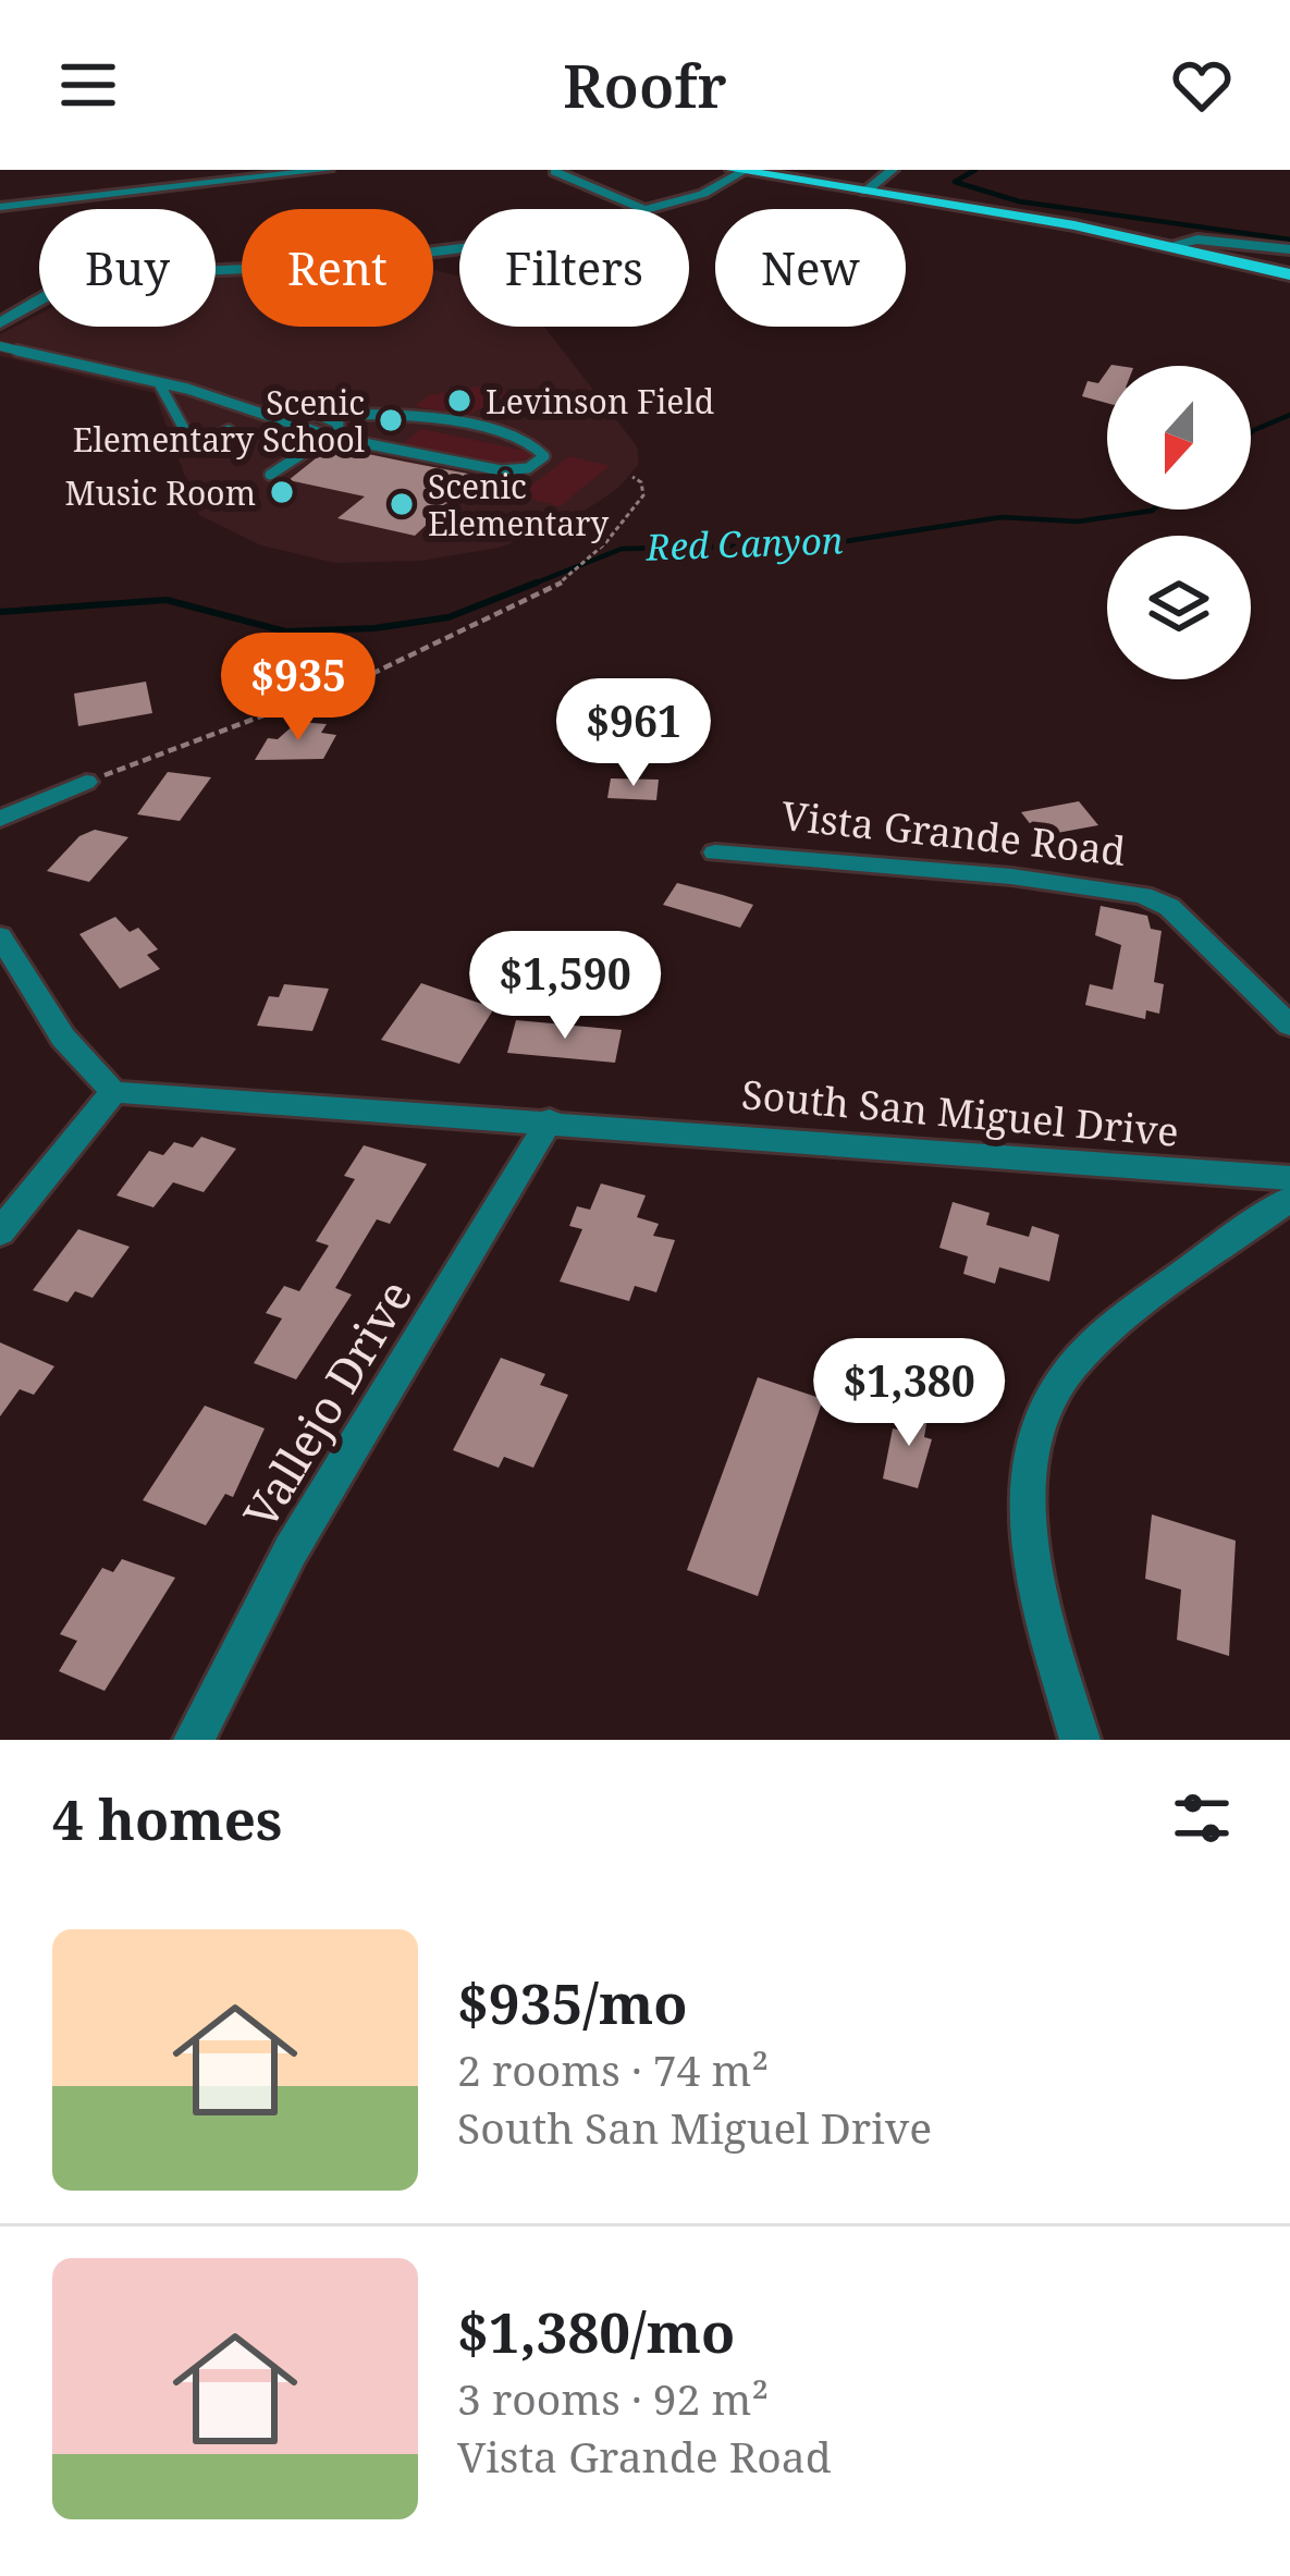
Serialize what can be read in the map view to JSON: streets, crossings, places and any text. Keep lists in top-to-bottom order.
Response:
{
  "streets": {
    "street": ["Vista Grande Road", "South San Miguel Drive", "Vallejo Drive"]
  },
  "crossings": [
    ["South San Miguel Drive", "Vallejo Drive"]
  ],
  "water": ["Red Canyon"],
  "places": [
    "Levinson Field",
    "Scenic Elementary School",
    "Music Room",
    "Scenic Elementary"
  ],
  "north": "bottom",
  "page": {
    "header": "Roofr",
    "chip": [
      "Buy",
      "Rent",
      "Filters",
      "New"
    ],
    "price": [
      "$935",
      "$961",
      "$1,590",
      "$1,380"
    ],
    "heading": "4 homes",
    "list": [
      {
        "name": "$935/mo",
        "note": "2 rooms · 74 m² · South San Miguel Drive"
      },
      {
        "name": "$1,380/mo",
        "note": "3 rooms · 92 m² · Vista Grande Road"
      }
    ]
  }
}
